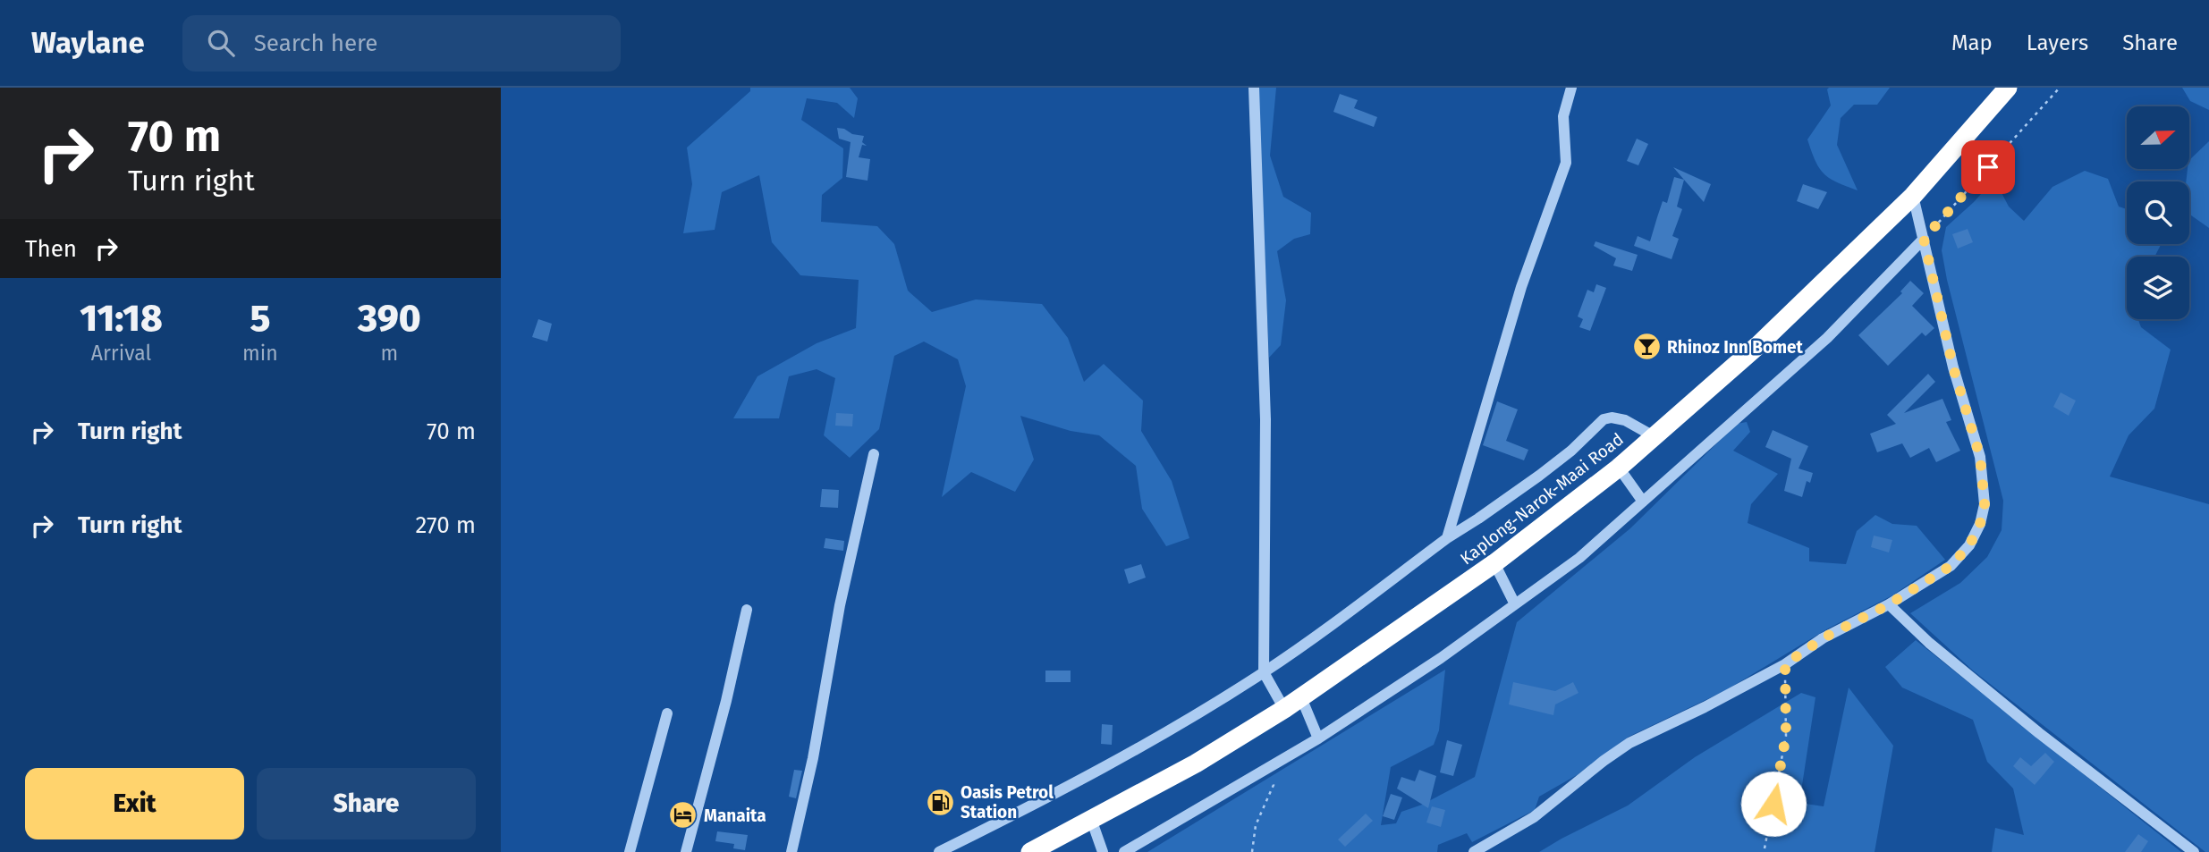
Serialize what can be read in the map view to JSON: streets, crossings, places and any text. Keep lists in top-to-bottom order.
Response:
{
  "streets": {
    "highway": ["Kaplong-Narok-Maai Road"]
  },
  "places": {
    "bar": ["Rhinoz Inn Bomet"],
    "fuel station": ["Oasis Petrol Station"],
    "hotel": ["Manaita"]
  },
  "north": "right",
  "page": {
    "header": "Waylane",
    "search": "Search here",
    "nav": ["Map", "Layers", "Share"],
    "turn": ["70 m", "Turn right"],
    "then": "Then",
    "eta": [
      "11:18",
      "Arrival",
      "5",
      "min",
      "390",
      "m"
    ],
    "list": [
      {
        "name": "Turn right",
        "value": "70 m"
      },
      {
        "name": "Turn right",
        "value": "270 m"
      }
    ],
    "buttons": ["Exit", "Share"]
  }
}
